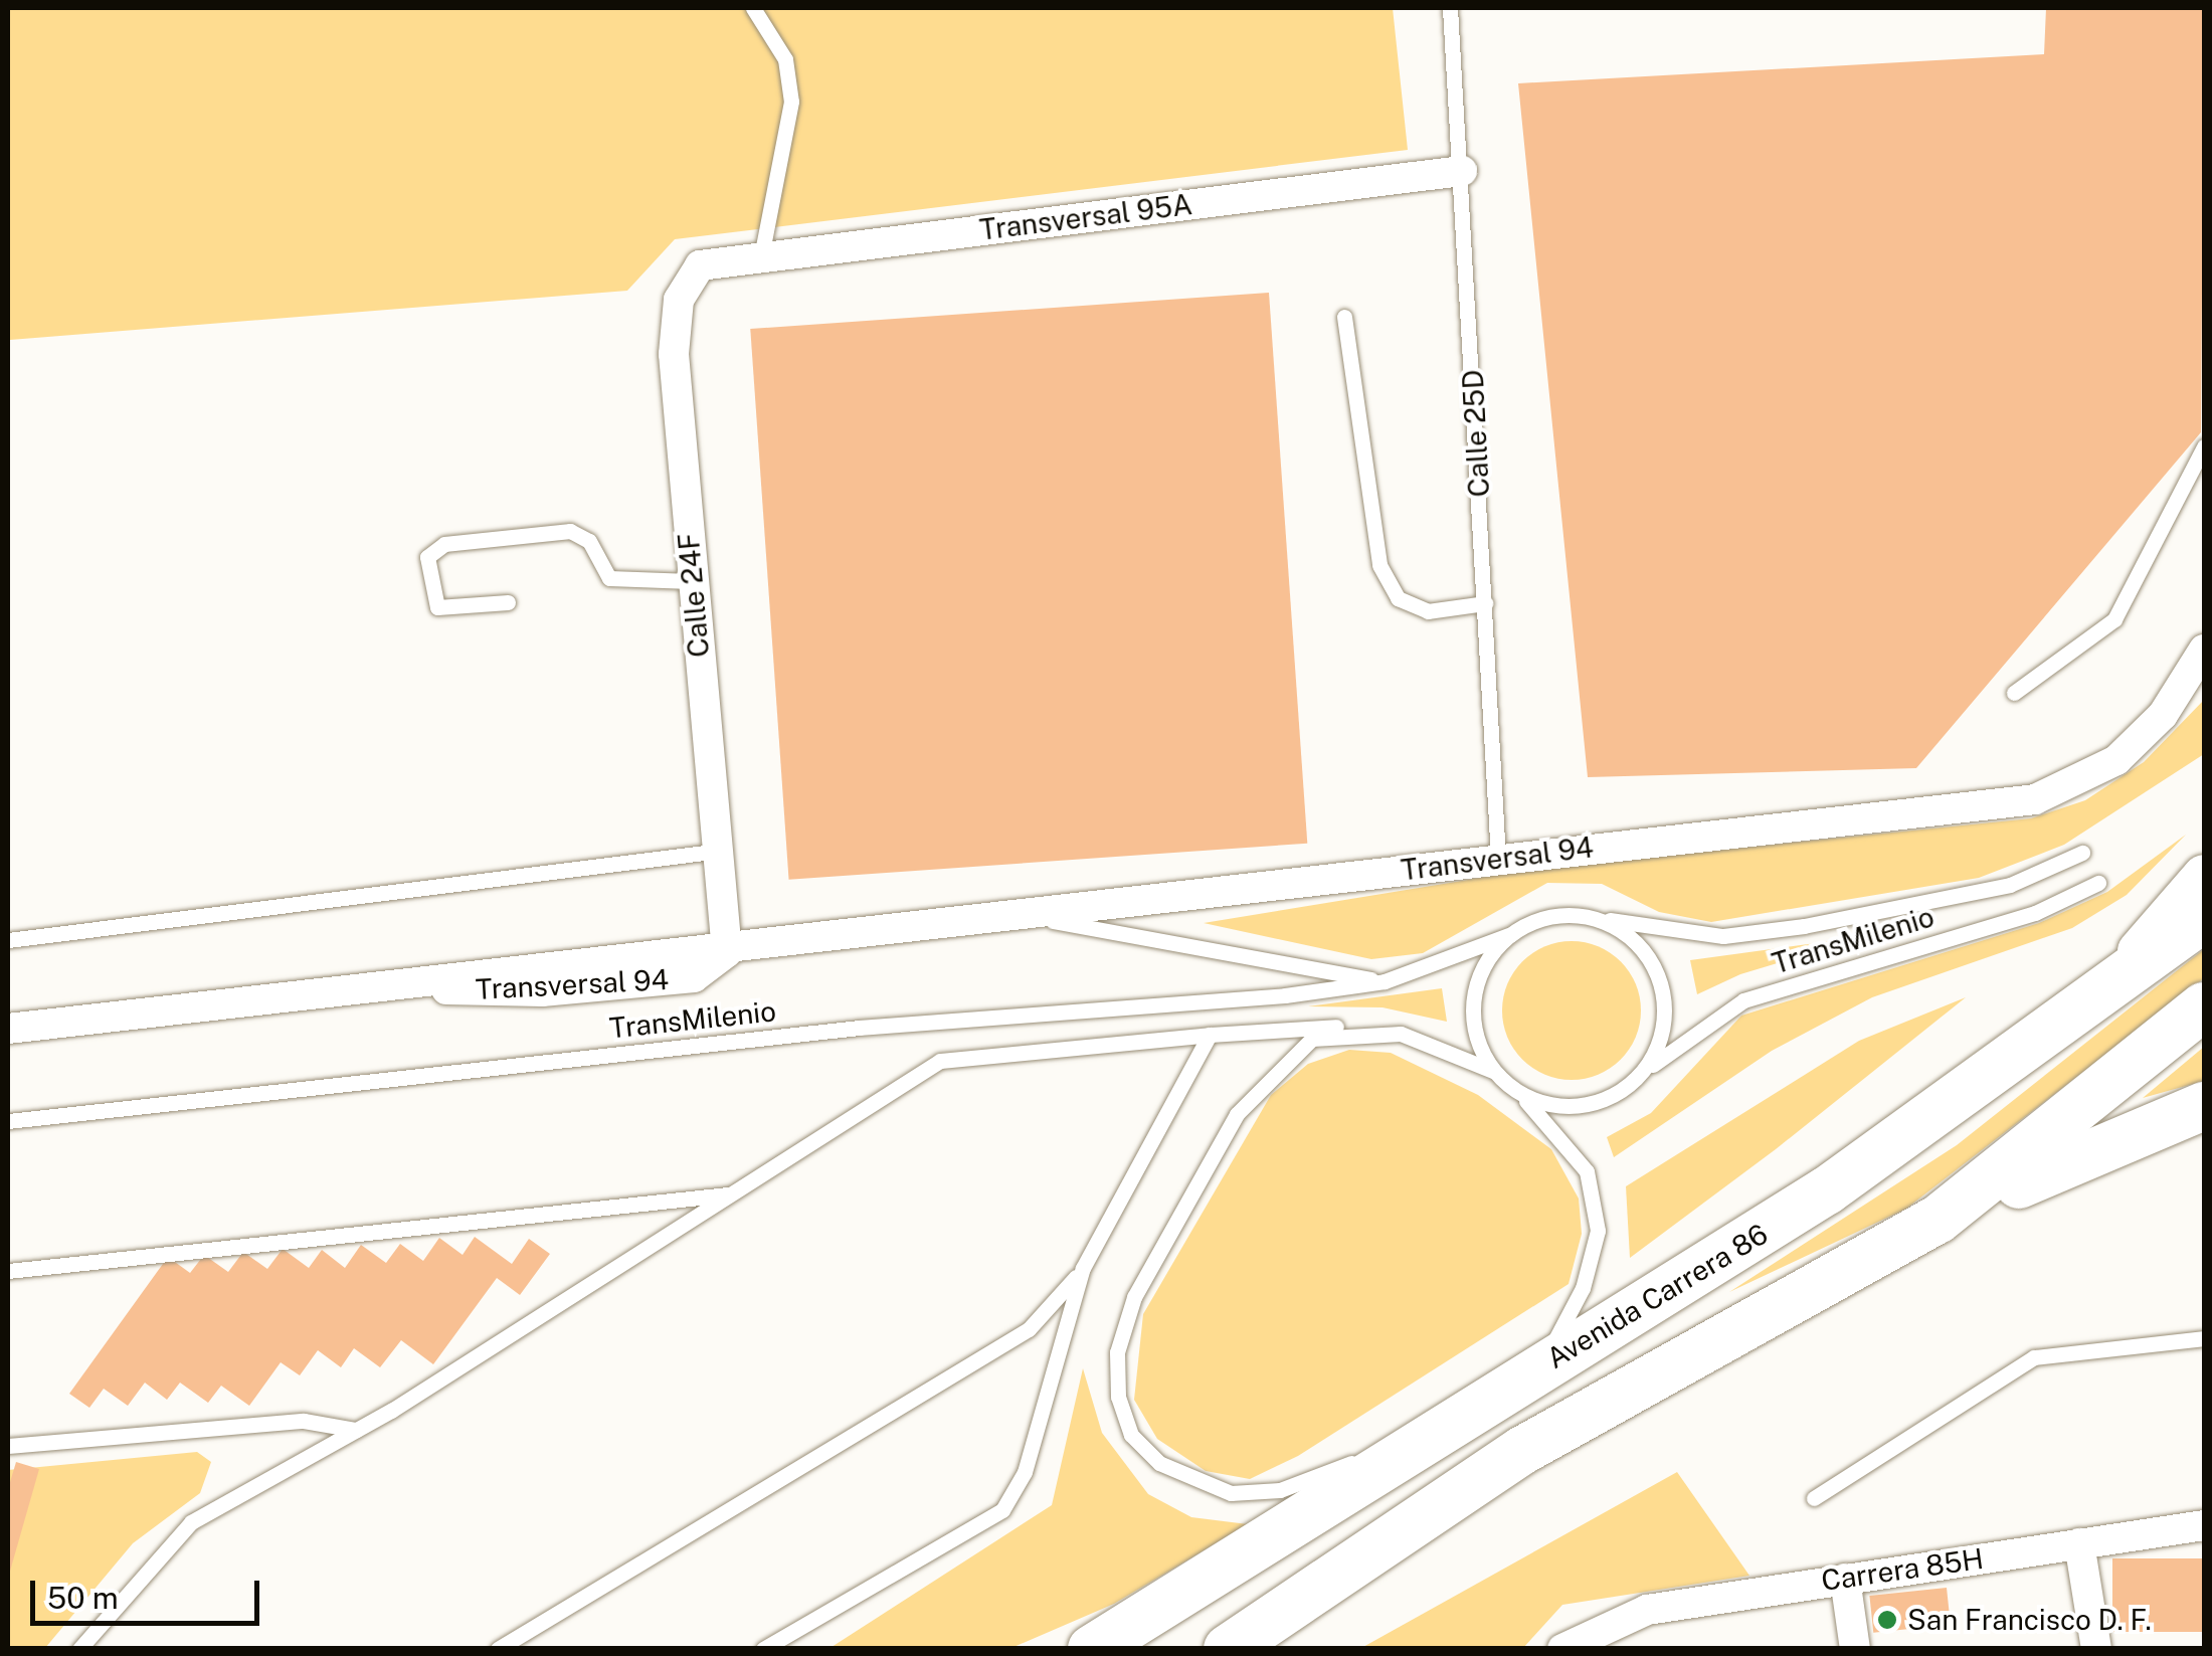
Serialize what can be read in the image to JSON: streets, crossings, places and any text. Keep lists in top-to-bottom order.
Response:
{
  "streets": {
    "main road": ["Avenida Carrera 86"],
    "street": [
      "Transversal 95A",
      "Calle 24F",
      "Transversal 94",
      "Carrera 85H"
    ],
    "lane": ["Calle 25D", "TransMilenio"]
  },
  "crossings": [
    ["Transversal 95A", "Calle 25D"],
    ["Transversal 95A", "Calle 24F"],
    ["Calle 25D", "Transversal 94"],
    ["Calle 24F", "Transversal 94"]
  ],
  "places": ["San Francisco D. F."],
  "scale_bar": "50 m"
}
